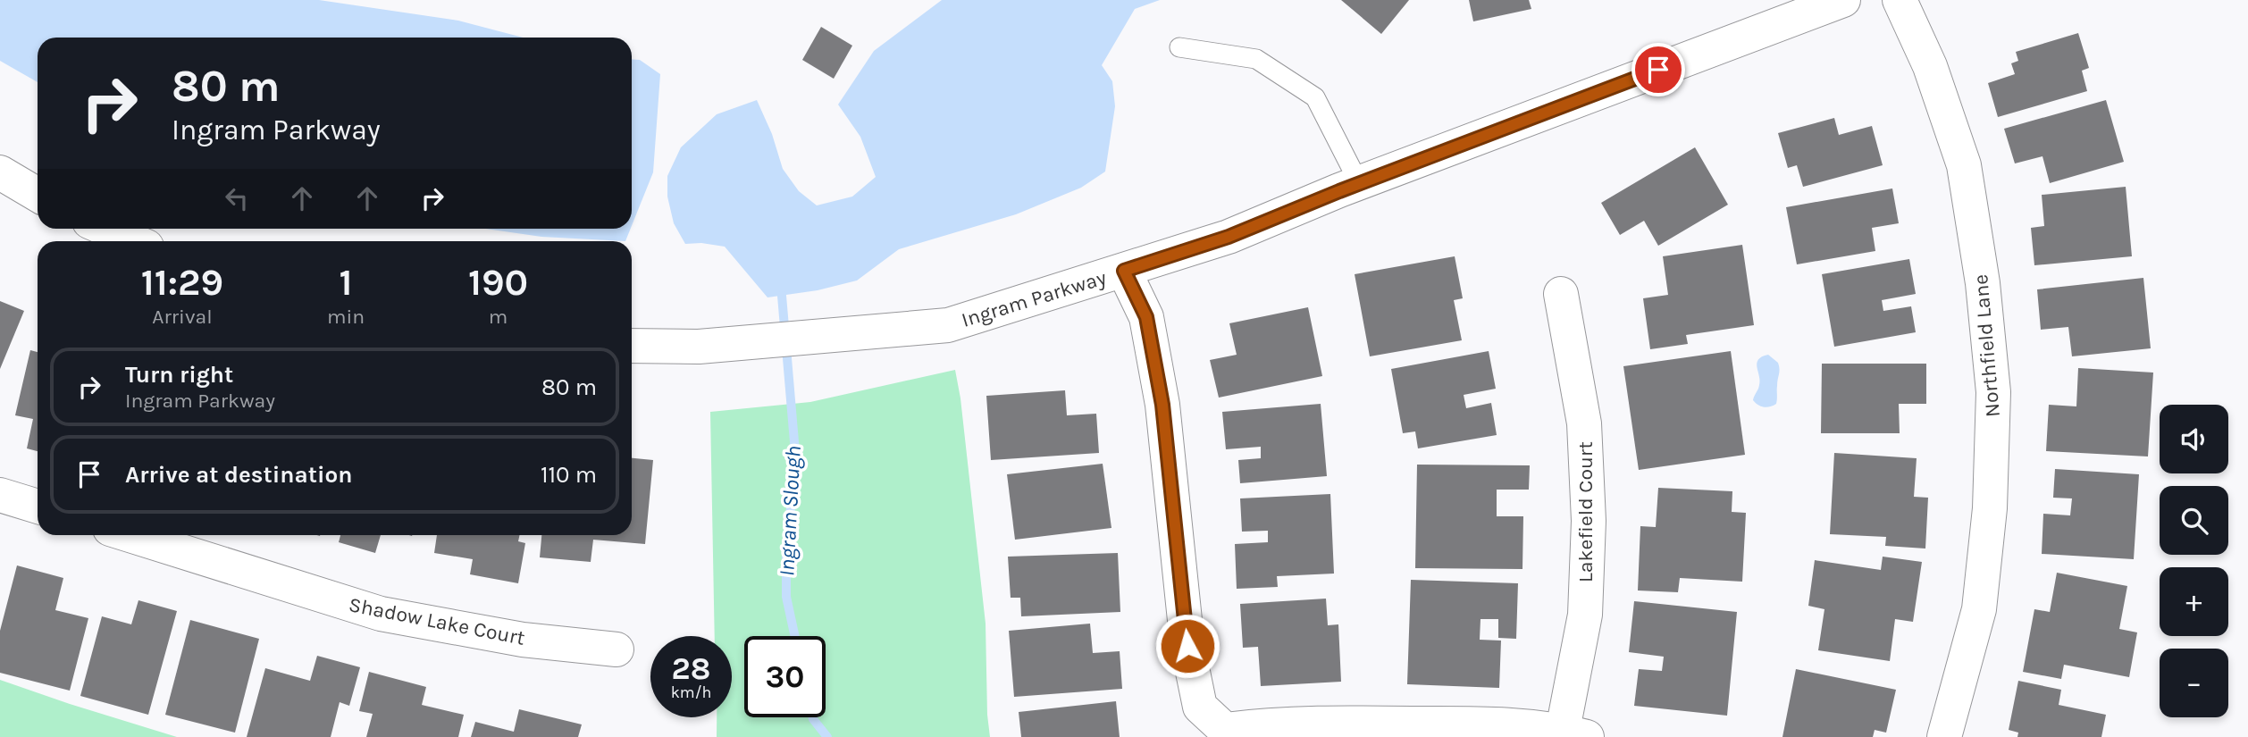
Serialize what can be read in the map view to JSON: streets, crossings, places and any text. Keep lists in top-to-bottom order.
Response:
{
  "streets": {
    "street": [
      "Ingram Parkway",
      "Northfield Lane",
      "Lakefield Court",
      "Shadow Lake Court"
    ]
  },
  "water": ["Ingram Slough"],
  "page": {
    "turn": ["80 m", "Ingram Parkway"],
    "eta": [
      "11:29",
      "Arrival",
      "1",
      "min",
      "190",
      "m"
    ],
    "list": [
      {
        "name": "Turn right",
        "note": "Ingram Parkway",
        "value": "80 m"
      },
      {
        "name": "Arrive at destination",
        "value": "110 m"
      }
    ],
    "map_buttons": ["+", "−"],
    "speed": "28 km/h",
    "limit": "30"
  }
}
